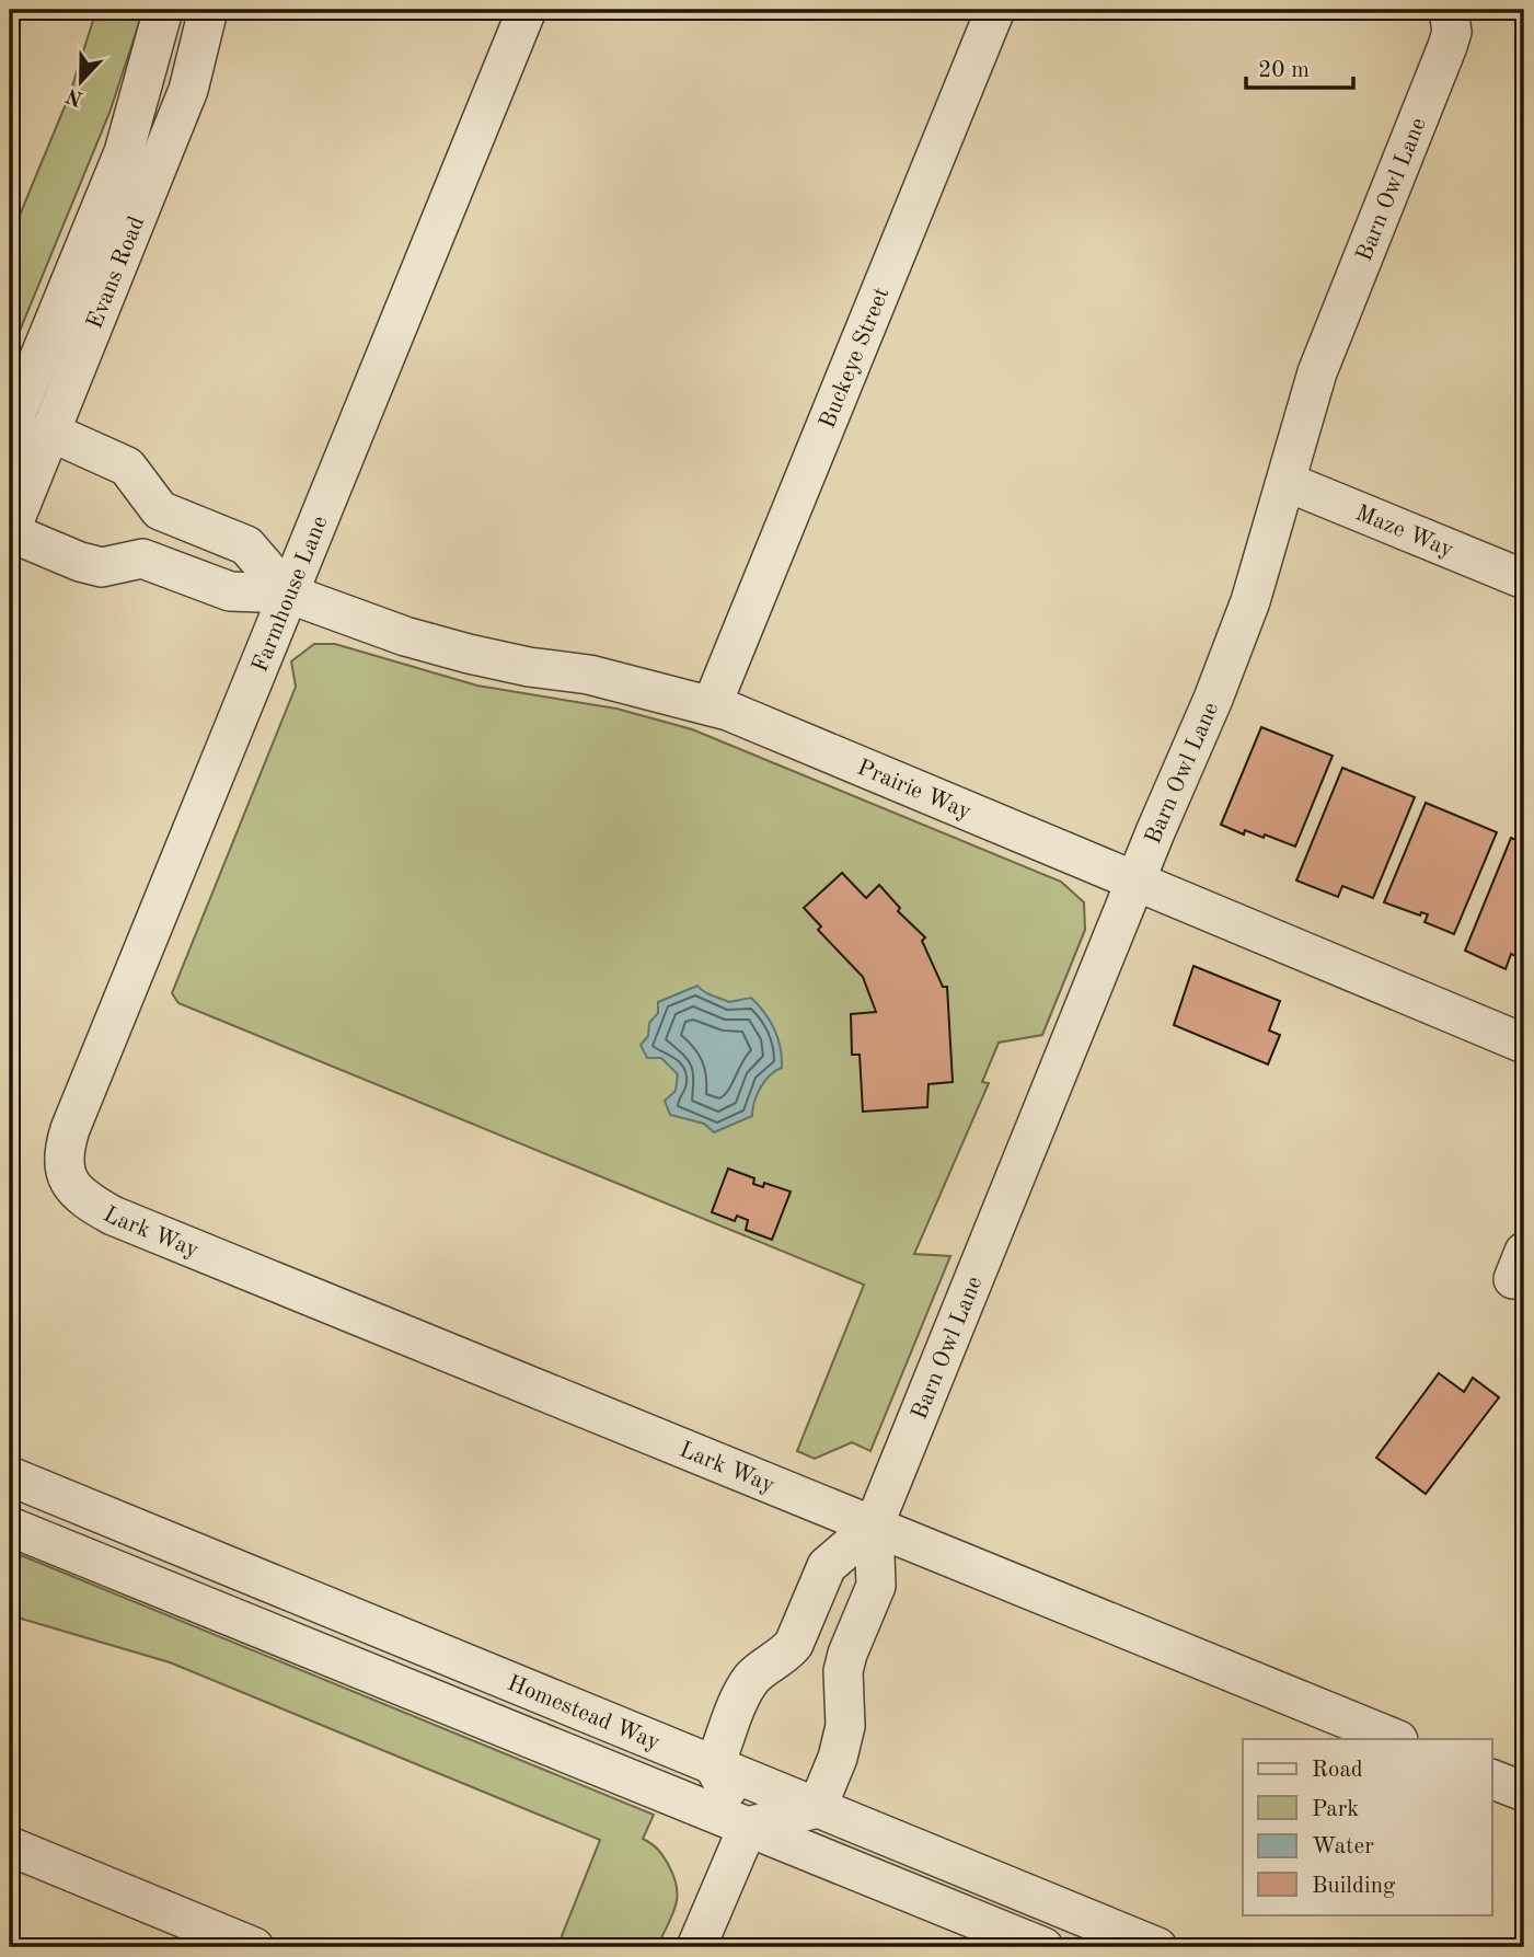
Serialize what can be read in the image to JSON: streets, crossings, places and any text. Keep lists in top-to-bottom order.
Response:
{
  "streets": {
    "street": [
      "Barn Owl Lane",
      "Evans Road",
      "Buckeye Street",
      "Maze Way",
      "Farmhouse Lane",
      "Prairie Way",
      "Lark Way",
      "Homestead Way"
    ]
  },
  "crossings": [
    ["Barn Owl Lane", "Maze Way"],
    ["Barn Owl Lane", "Prairie Way"],
    ["Barn Owl Lane", "Lark Way"],
    ["Barn Owl Lane", "Homestead Way"],
    ["Buckeye Street", "Prairie Way"],
    ["Farmhouse Lane", "Prairie Way"],
    ["Farmhouse Lane", "Lark Way"]
  ],
  "legend": [
    "Road",
    "Park",
    "Water",
    "Building"
  ],
  "scale_bar": "20 m",
  "north": "bottom"
}
